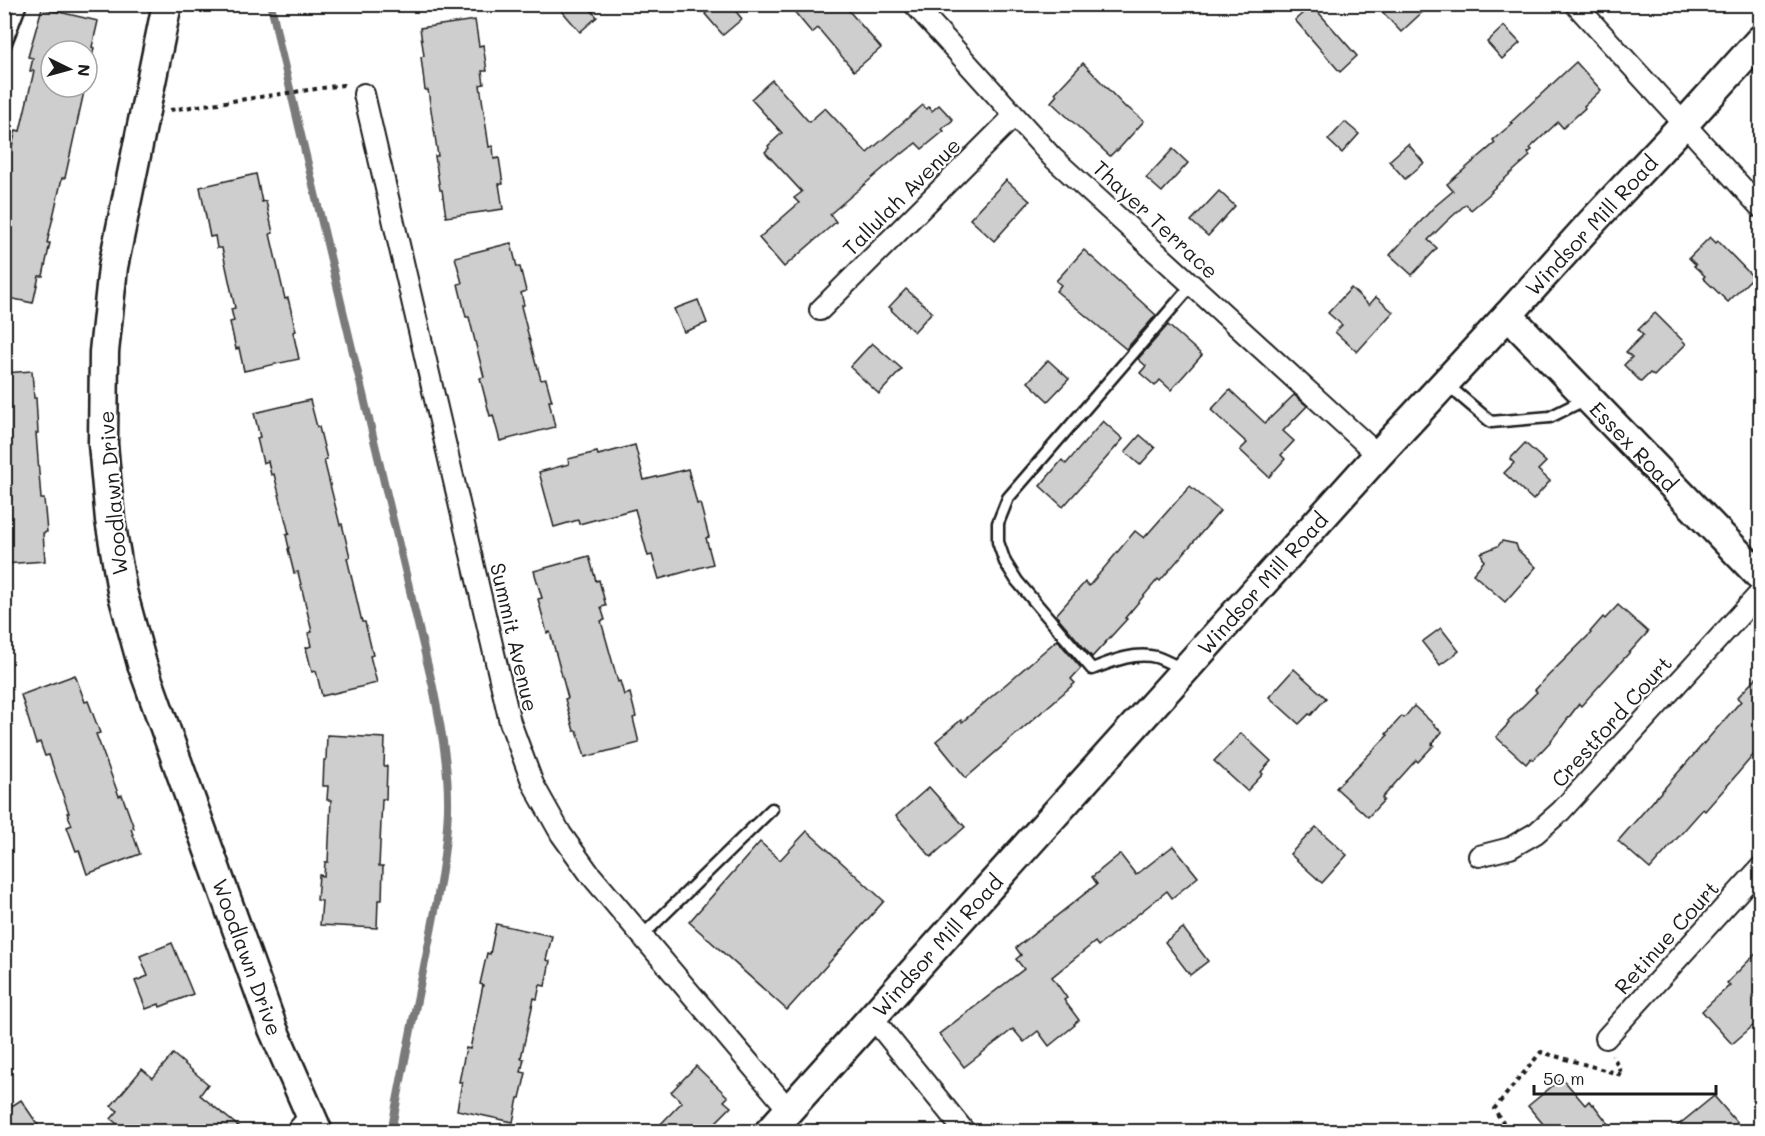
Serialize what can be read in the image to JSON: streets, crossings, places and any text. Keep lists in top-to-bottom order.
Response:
{
  "streets": {
    "main road": ["Windsor Mill Road", "Essex Road", "Woodlawn Drive"],
    "street": [
      "Tallulah Avenue",
      "Thayer Terrace",
      "Summit Avenue",
      "Crestford Court",
      "Retinue Court"
    ]
  },
  "crossings": [
    ["Tallulah Avenue", "Thayer Terrace"],
    ["Thayer Terrace", "Windsor Mill Road"],
    ["Windsor Mill Road", "Essex Road"],
    ["Windsor Mill Road", "Summit Avenue"]
  ],
  "scale_bar": "50 m",
  "north": "right"
}
